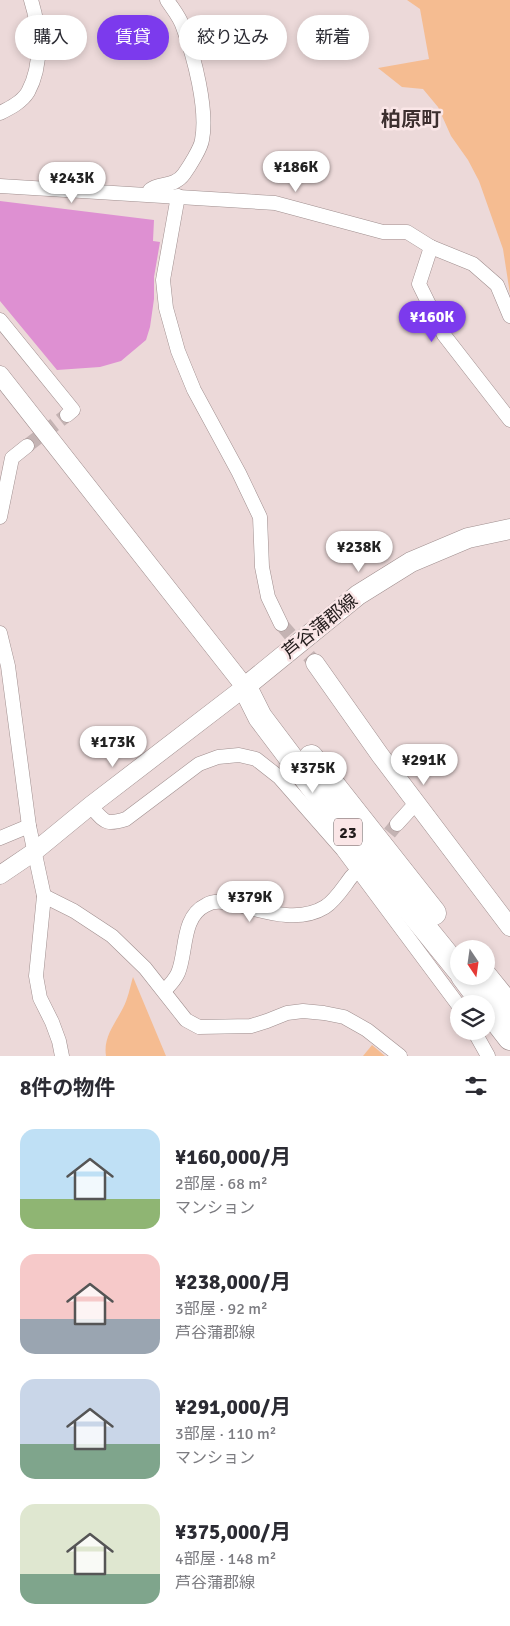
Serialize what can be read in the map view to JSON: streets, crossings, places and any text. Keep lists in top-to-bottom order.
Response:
{
  "streets": {
    "highway": ["23"],
    "main road": ["芦谷蒲郡線"]
  },
  "crossings": [
    ["芦谷蒲郡線", "23"]
  ],
  "districts": ["柏原町"],
  "north": "bottom",
  "page": {
    "chip": [
      "購入",
      "賃貸",
      "絞り込み",
      "新着"
    ],
    "price": [
      "¥186K",
      "¥243K",
      "¥160K",
      "¥238K",
      "¥173K",
      "¥291K",
      "¥375K",
      "¥379K"
    ],
    "heading": "8件の物件",
    "list": [
      {
        "name": "¥160,000/月",
        "note": "2部屋 · 68 m² · マンション"
      },
      {
        "name": "¥238,000/月",
        "note": "3部屋 · 92 m² · 芦谷蒲郡線"
      },
      {
        "name": "¥291,000/月",
        "note": "3部屋 · 110 m² · マンション"
      },
      {
        "name": "¥375,000/月",
        "note": "4部屋 · 148 m² · 芦谷蒲郡線"
      }
    ]
  }
}
